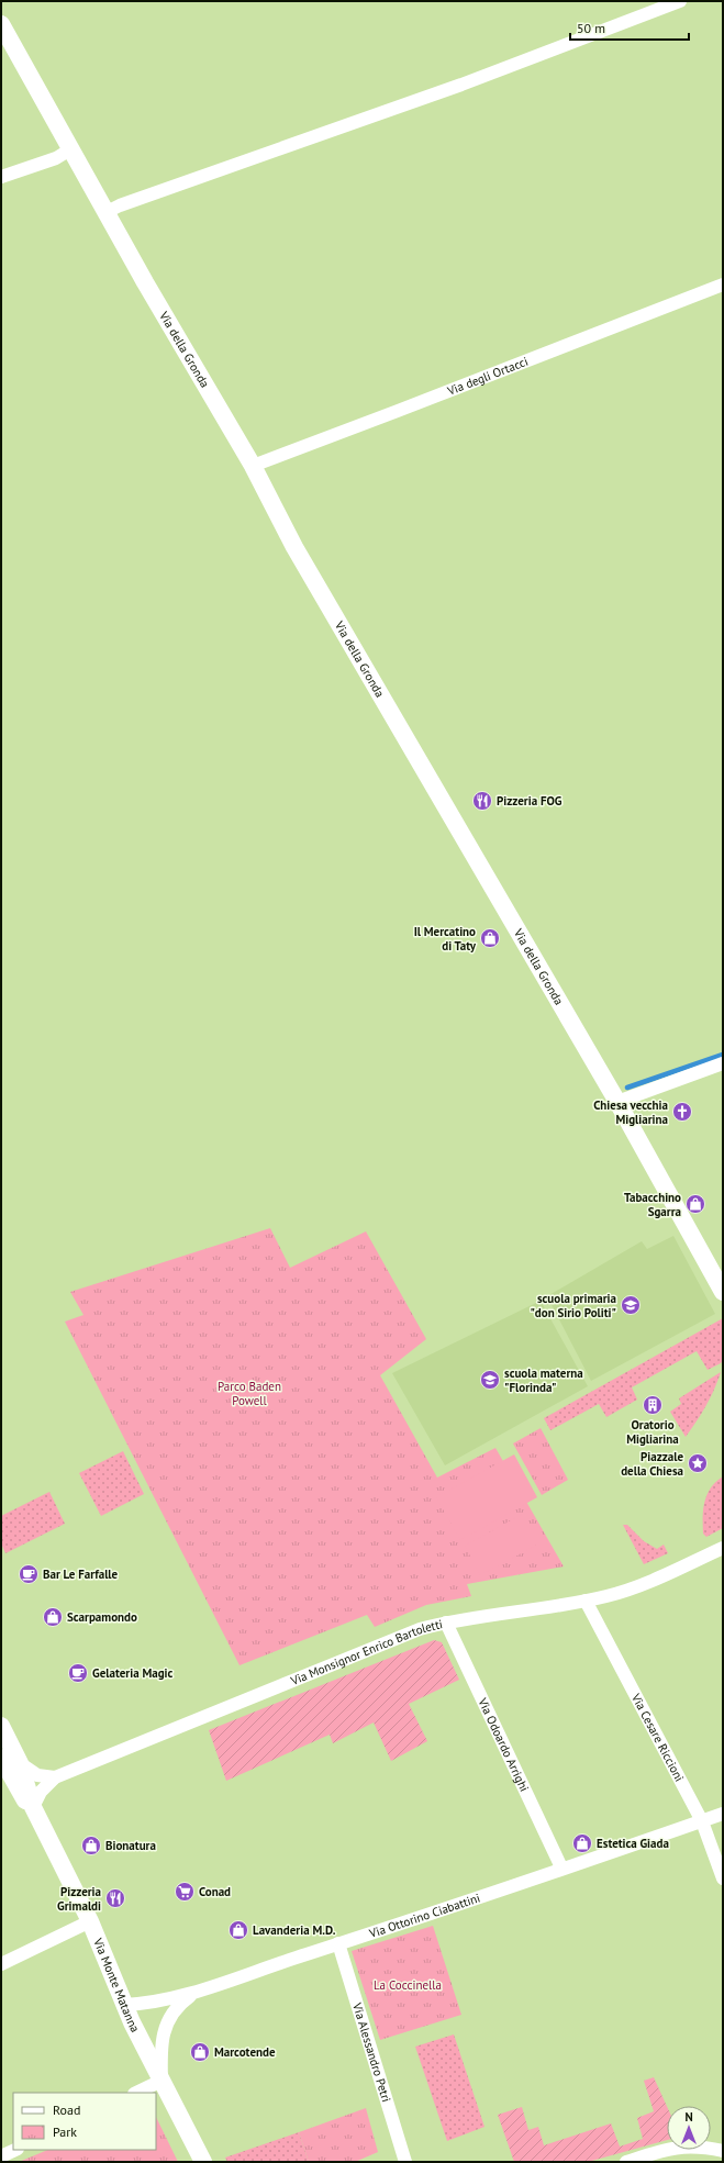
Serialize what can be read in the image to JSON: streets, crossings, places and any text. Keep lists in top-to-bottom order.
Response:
{
  "streets": {
    "street": [
      "Via della Gronda",
      "Via degli Ortacci",
      "Via Monsignor Enrico Bartoletti",
      "Via Cesare Riccioni",
      "Via Odoardo Arrighi",
      "Via Ottorino Ciabattini",
      "Via Monte Matanna",
      "Via Alessandro Petri"
    ]
  },
  "crossings": [
    ["Via della Gronda", "Via degli Ortacci"],
    ["Via Monsignor Enrico Bartoletti", "Via Cesare Riccioni"],
    ["Via Monsignor Enrico Bartoletti", "Via Odoardo Arrighi"],
    ["Via Monsignor Enrico Bartoletti", "Via Monte Matanna"],
    ["Via Cesare Riccioni", "Via Ottorino Ciabattini"],
    ["Via Odoardo Arrighi", "Via Ottorino Ciabattini"],
    ["Via Ottorino Ciabattini", "Via Monte Matanna"],
    ["Via Ottorino Ciabattini", "Via Alessandro Petri"]
  ],
  "parks": ["Parco Baden Powell", "La Coccinella"],
  "places": {
    "restaurant": ["Pizzeria FOG", "Pizzeria Grimaldi"],
    "shop": [
      "Il Mercatino di Taty",
      "Tabacchino Sgarra",
      "Scarpamondo",
      "Estetica Giada",
      "Bionatura",
      "Lavanderia M.D.",
      "Marcotende"
    ],
    "church": ["Chiesa vecchia Migliarina"],
    "school or university": ["scuola primaria \"don Sirio Politi\"", "scuola materna \"Florinda\""],
    "building": ["Oratorio Migliarina"],
    "place": ["Piazzale della Chiesa"],
    "cafe": ["Bar Le Farfalle", "Gelateria Magic"],
    "supermarket": ["Conad"]
  },
  "legend": ["Road", "Park"],
  "scale_bar": "50 m",
  "north": "top"
}
